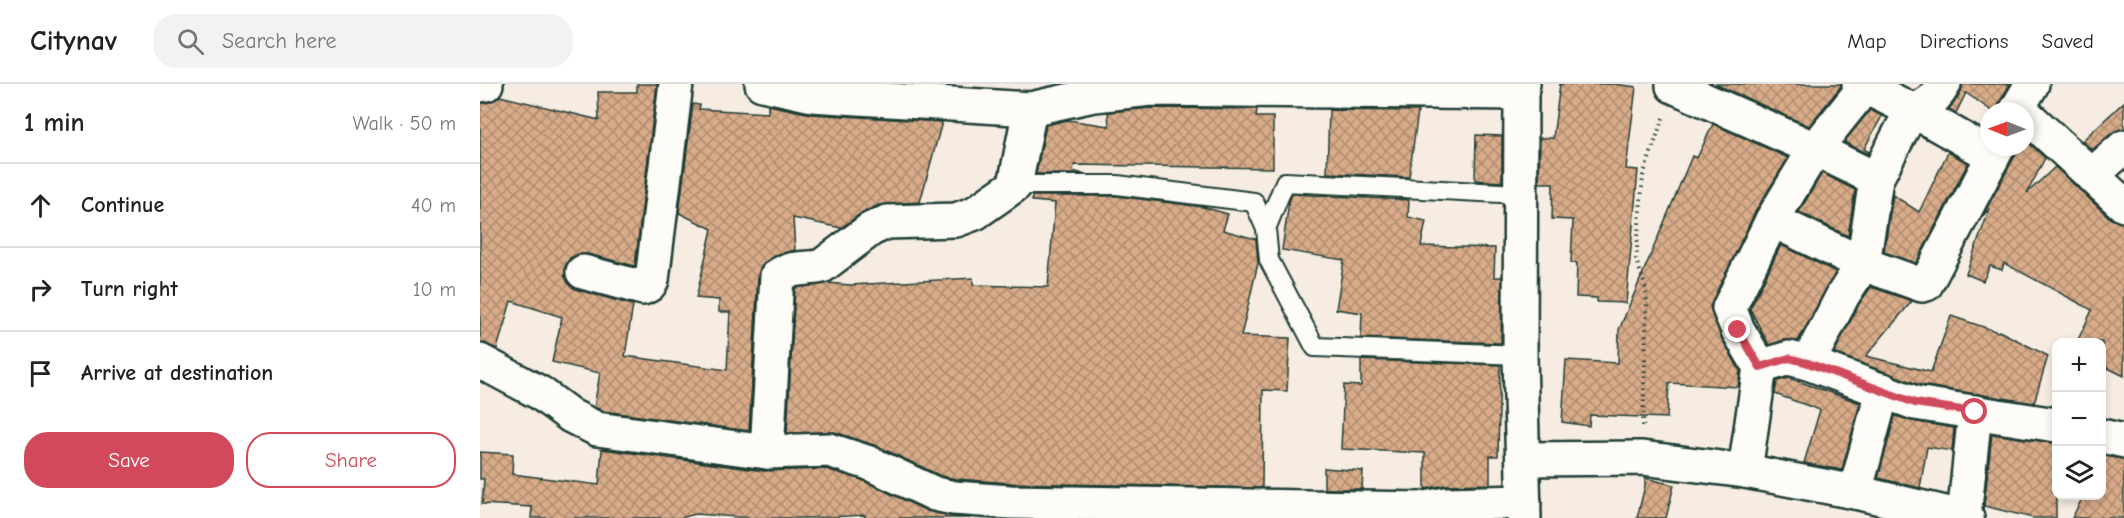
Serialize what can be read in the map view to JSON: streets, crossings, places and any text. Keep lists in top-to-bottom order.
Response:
{
  "north": "left",
  "page": {
    "header": "Citynav",
    "search": "Search here",
    "nav": ["Map", "Directions", "Saved"],
    "heading": ["1 min", "Walk · 50 m"],
    "list": [
      ["Continue", "40 m"],
      ["Turn right", "10 m"],
      "Arrive at destination"
    ],
    "map_buttons": ["+", "−"],
    "buttons": ["Save", "Share"]
  }
}
